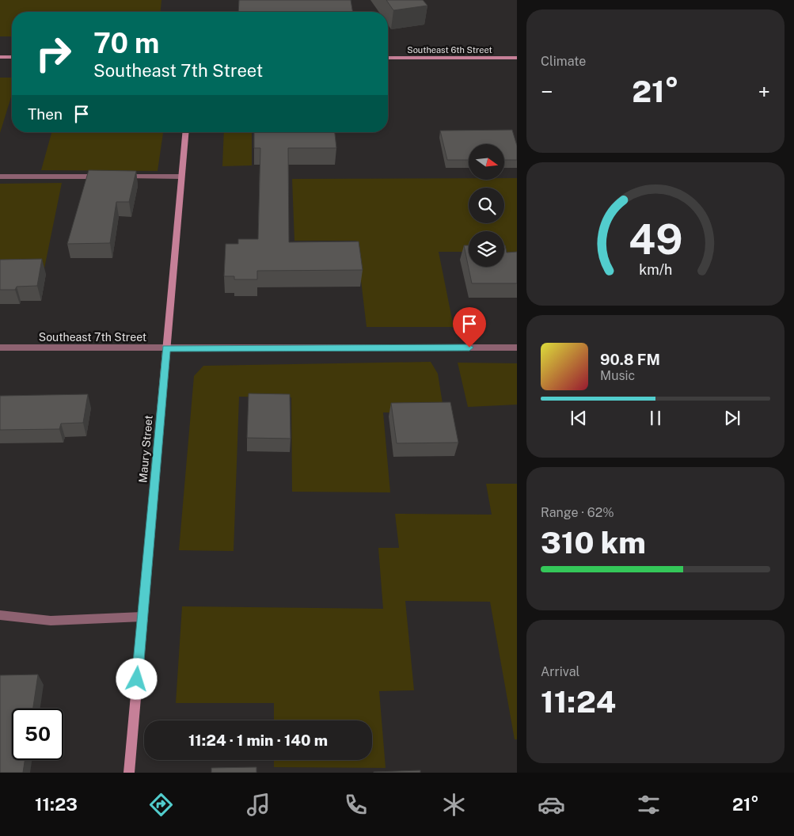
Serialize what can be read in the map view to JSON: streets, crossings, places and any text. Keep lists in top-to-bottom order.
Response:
{
  "streets": {
    "main road": ["Southeast 6th Street", "Maury Street"],
    "street": ["Southeast 7th Street"]
  },
  "crossings": [
    ["Southeast 7th Street", "Maury Street"]
  ],
  "north": "right",
  "page": {
    "tile": [
      "Climate",
      ["Range · 62%", "310 km"],
      ["Arrival", "11:24"]
    ],
    "turn": ["70 m", "Southeast 7th Street"],
    "heat": ["−", "21°", "+"],
    "then": "Then",
    "song": ["90.8 FM", "Music"],
    "limit": "50",
    "trip": "11:24 · 1 min · 140 m",
    "tabs": ["11:23", "21°"],
    "gauge": ["49", "km/h"]
  }
}
